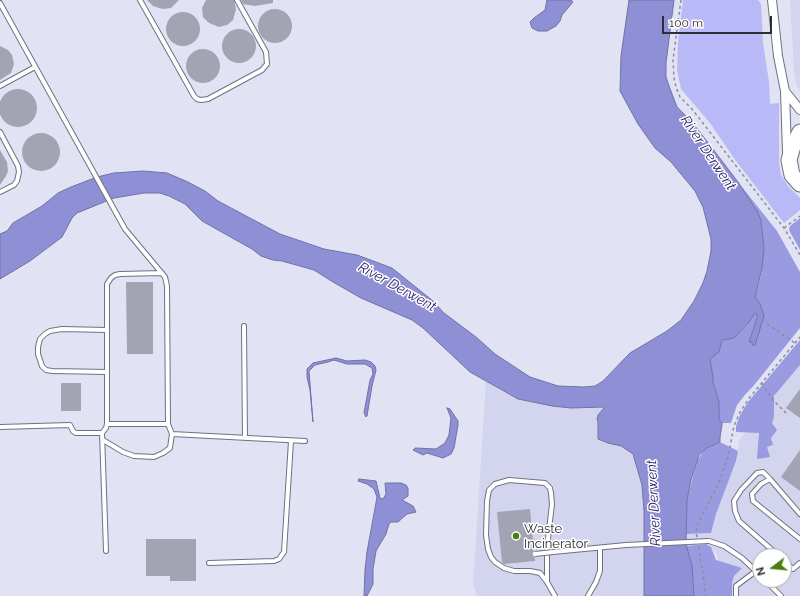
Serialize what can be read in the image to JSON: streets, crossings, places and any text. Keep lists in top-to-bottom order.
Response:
{
  "water": ["River Derwent"],
  "places": ["Waste Incinerator"],
  "scale_bar": "100 m",
  "north": "left"
}
